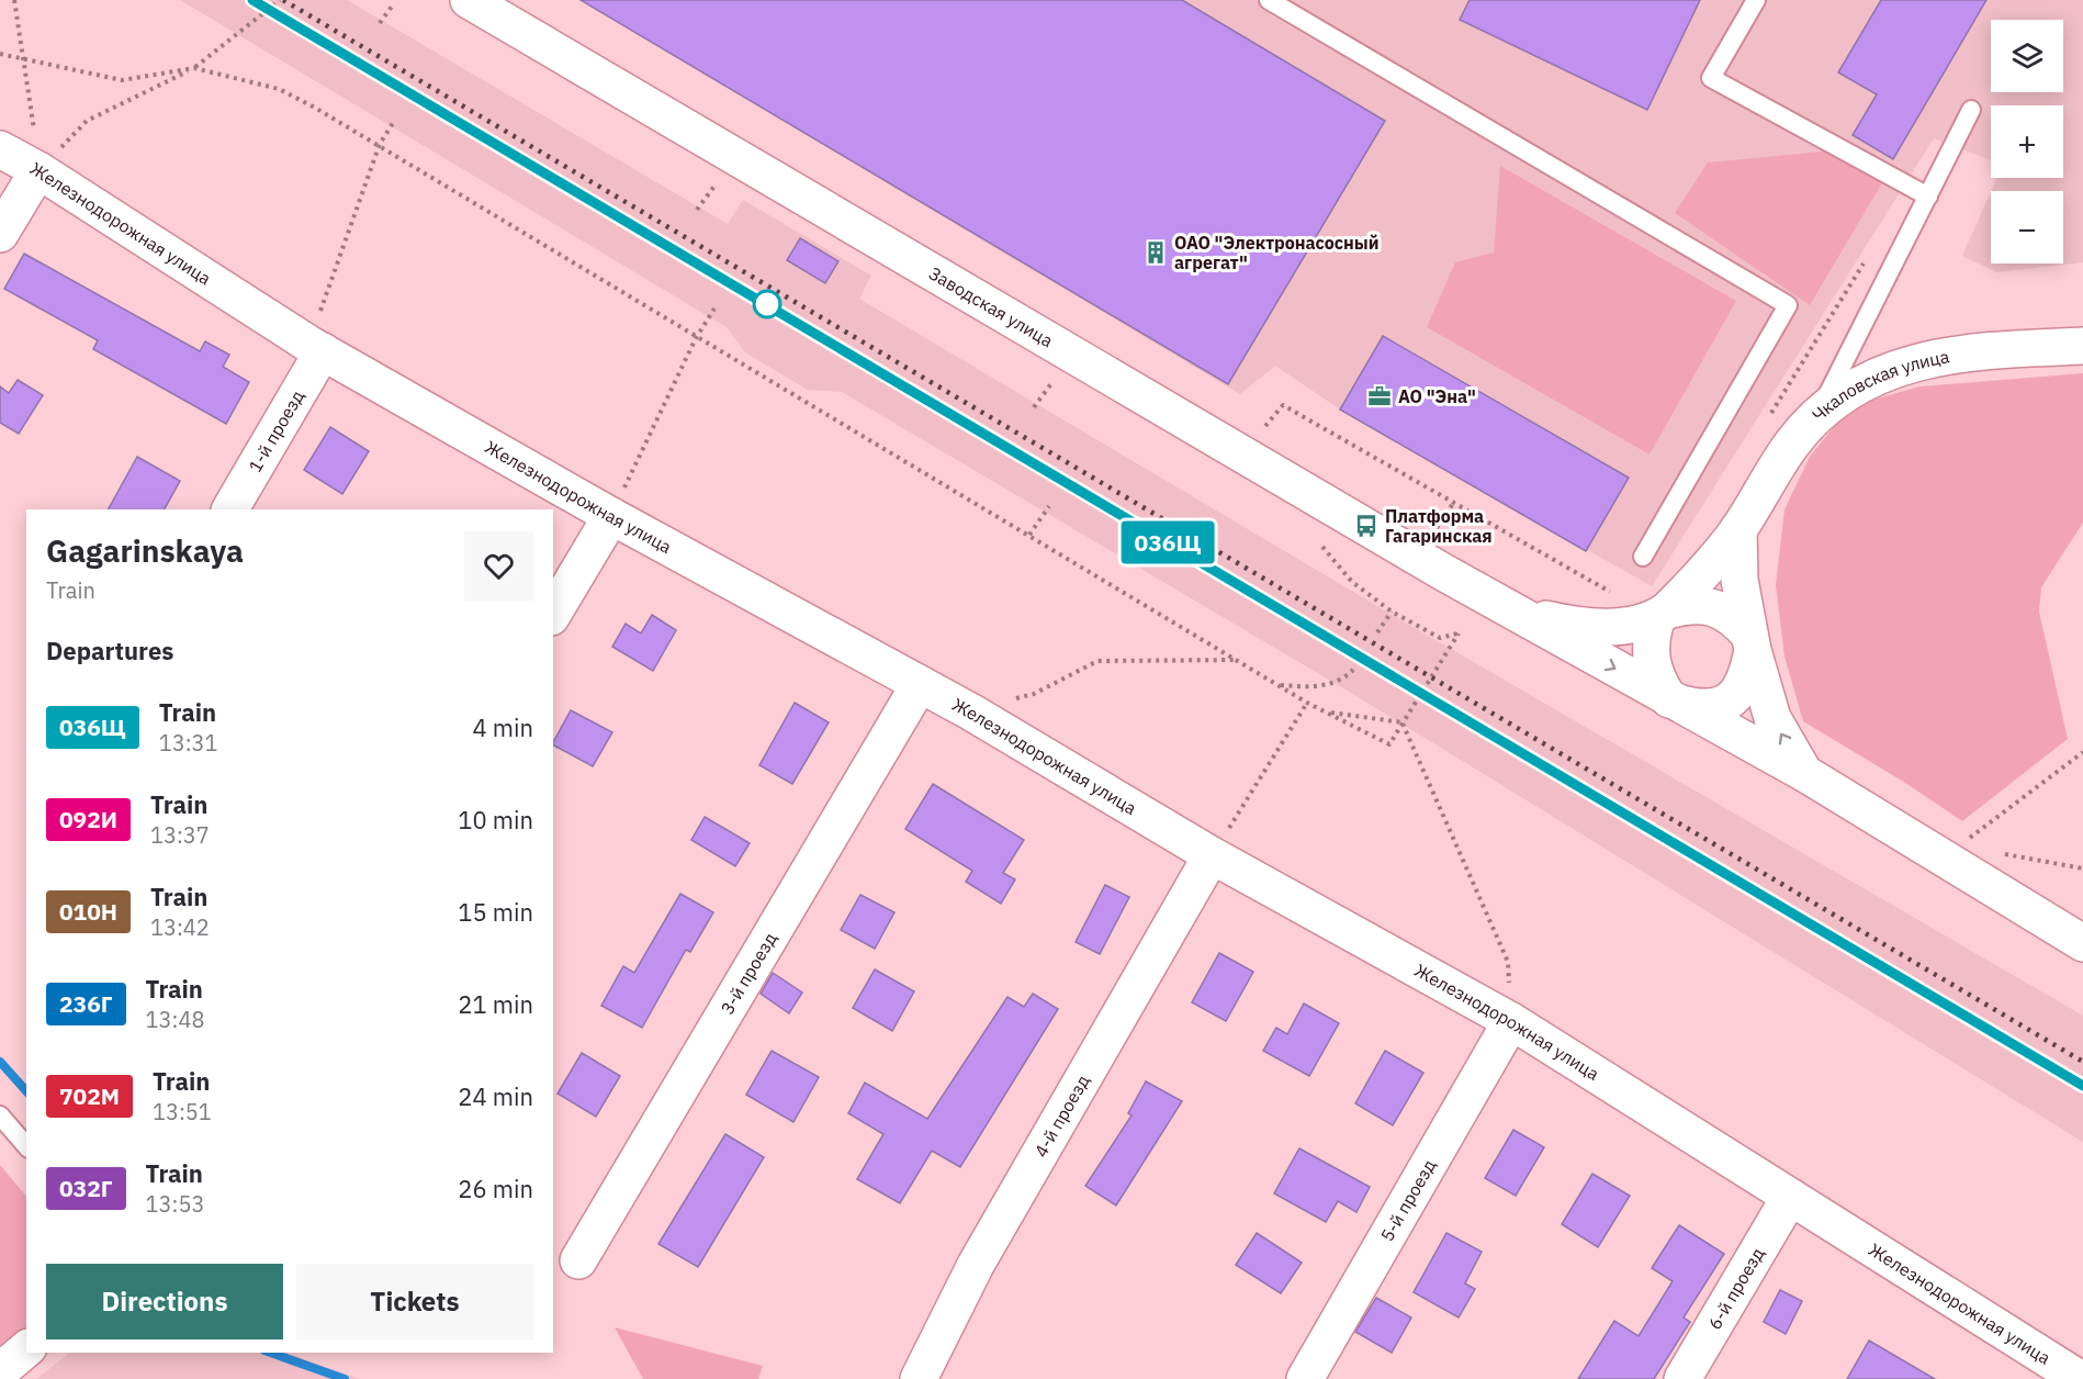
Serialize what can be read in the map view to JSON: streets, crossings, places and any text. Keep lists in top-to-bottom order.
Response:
{
  "streets": {
    "street": [
      "Железнодорожная улица",
      "Заводская улица",
      "Чкаловская улица",
      "1-й проезд",
      "3-й проезд",
      "4-й проезд",
      "5-й проезд",
      "6-й проезд"
    ]
  },
  "crossings": [
    ["Железнодорожная улица", "1-й проезд"],
    ["Железнодорожная улица", "3-й проезд"],
    ["Железнодорожная улица", "4-й проезд"],
    ["Железнодорожная улица", "5-й проезд"],
    ["Железнодорожная улица", "6-й проезд"],
    ["Заводская улица", "Чкаловская улица"]
  ],
  "places": {
    "building": ["ОАО \"Электронасосный агрегат\""],
    "office": ["АО \"Эна\""],
    "bus stop": ["Платформа Гагаринская"]
  },
  "page": {
    "on_map": "036Щ",
    "map_buttons": ["+", "−"],
    "heading": [
      ["Gagarinskaya", "Train"],
      "Departures"
    ],
    "list": [
      {
        "mark": "036Щ",
        "name": "Train",
        "note": "13:31",
        "value": "4 min"
      },
      {
        "mark": "092И",
        "name": "Train",
        "note": "13:37",
        "value": "10 min"
      },
      {
        "mark": "010Н",
        "name": "Train",
        "note": "13:42",
        "value": "15 min"
      },
      {
        "mark": "236Г",
        "name": "Train",
        "note": "13:48",
        "value": "21 min"
      },
      {
        "mark": "702М",
        "name": "Train",
        "note": "13:51",
        "value": "24 min"
      },
      {
        "mark": "032Г",
        "name": "Train",
        "note": "13:53",
        "value": "26 min"
      }
    ],
    "buttons": ["Directions", "Tickets"]
  }
}
